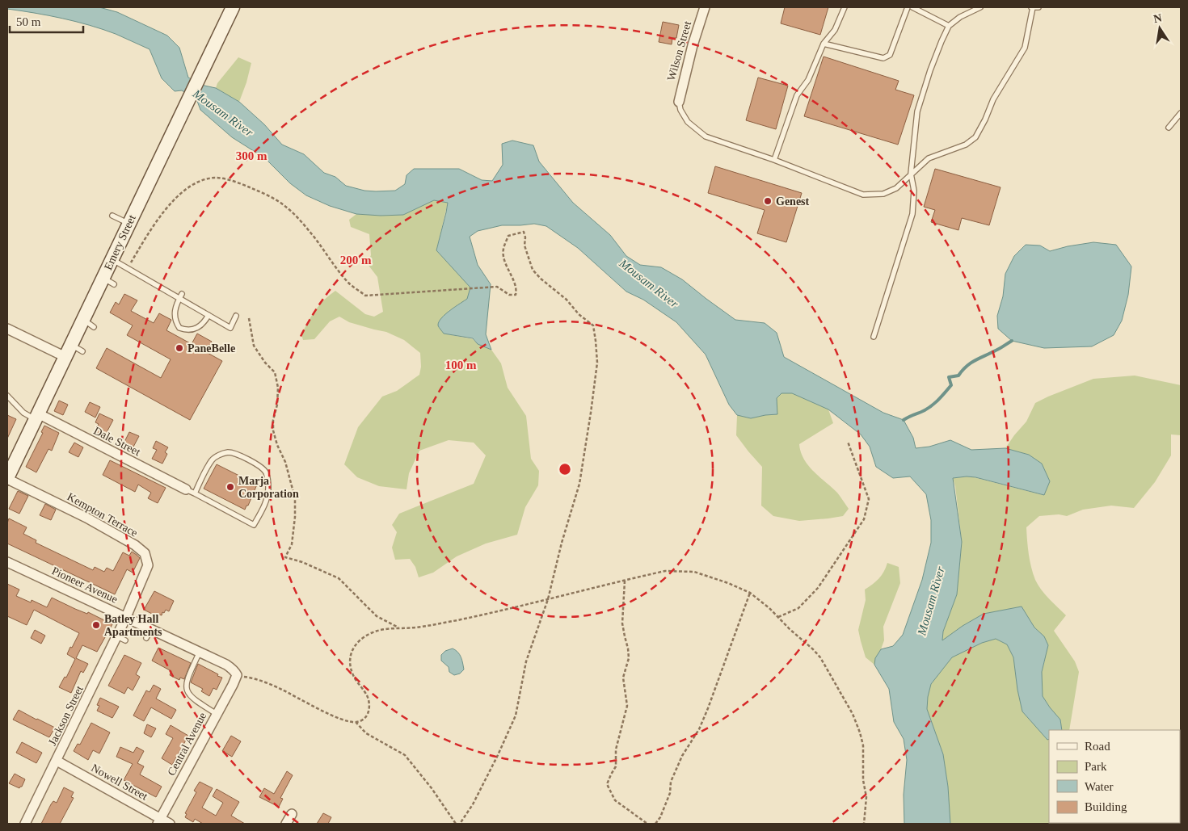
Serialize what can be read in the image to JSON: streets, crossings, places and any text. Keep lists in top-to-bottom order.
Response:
{
  "streets": {
    "street": [
      "Wilson Street",
      "Emery Street",
      "Dale Street",
      "Kempton Terrace",
      "Pioneer Avenue",
      "Jackson Street",
      "Central Avenue",
      "Nowell Street"
    ]
  },
  "crossings": [
    ["Emery Street", "Dale Street"],
    ["Emery Street", "Kempton Terrace"],
    ["Kempton Terrace", "Pioneer Avenue"],
    ["Kempton Terrace", "Jackson Street"],
    ["Pioneer Avenue", "Jackson Street"],
    ["Pioneer Avenue", "Central Avenue"],
    ["Jackson Street", "Nowell Street"],
    ["Central Avenue", "Nowell Street"]
  ],
  "water": ["Mousam River"],
  "places": [
    "Genest",
    "PaneBelle",
    "Marja Corporation",
    "Batley Hall Apartments"
  ],
  "legend": [
    "Road",
    "Park",
    "Water",
    "Building"
  ],
  "scale_bar": "50 m",
  "north": "top",
  "rings": ["300 m", "200 m", "100 m"]
}
